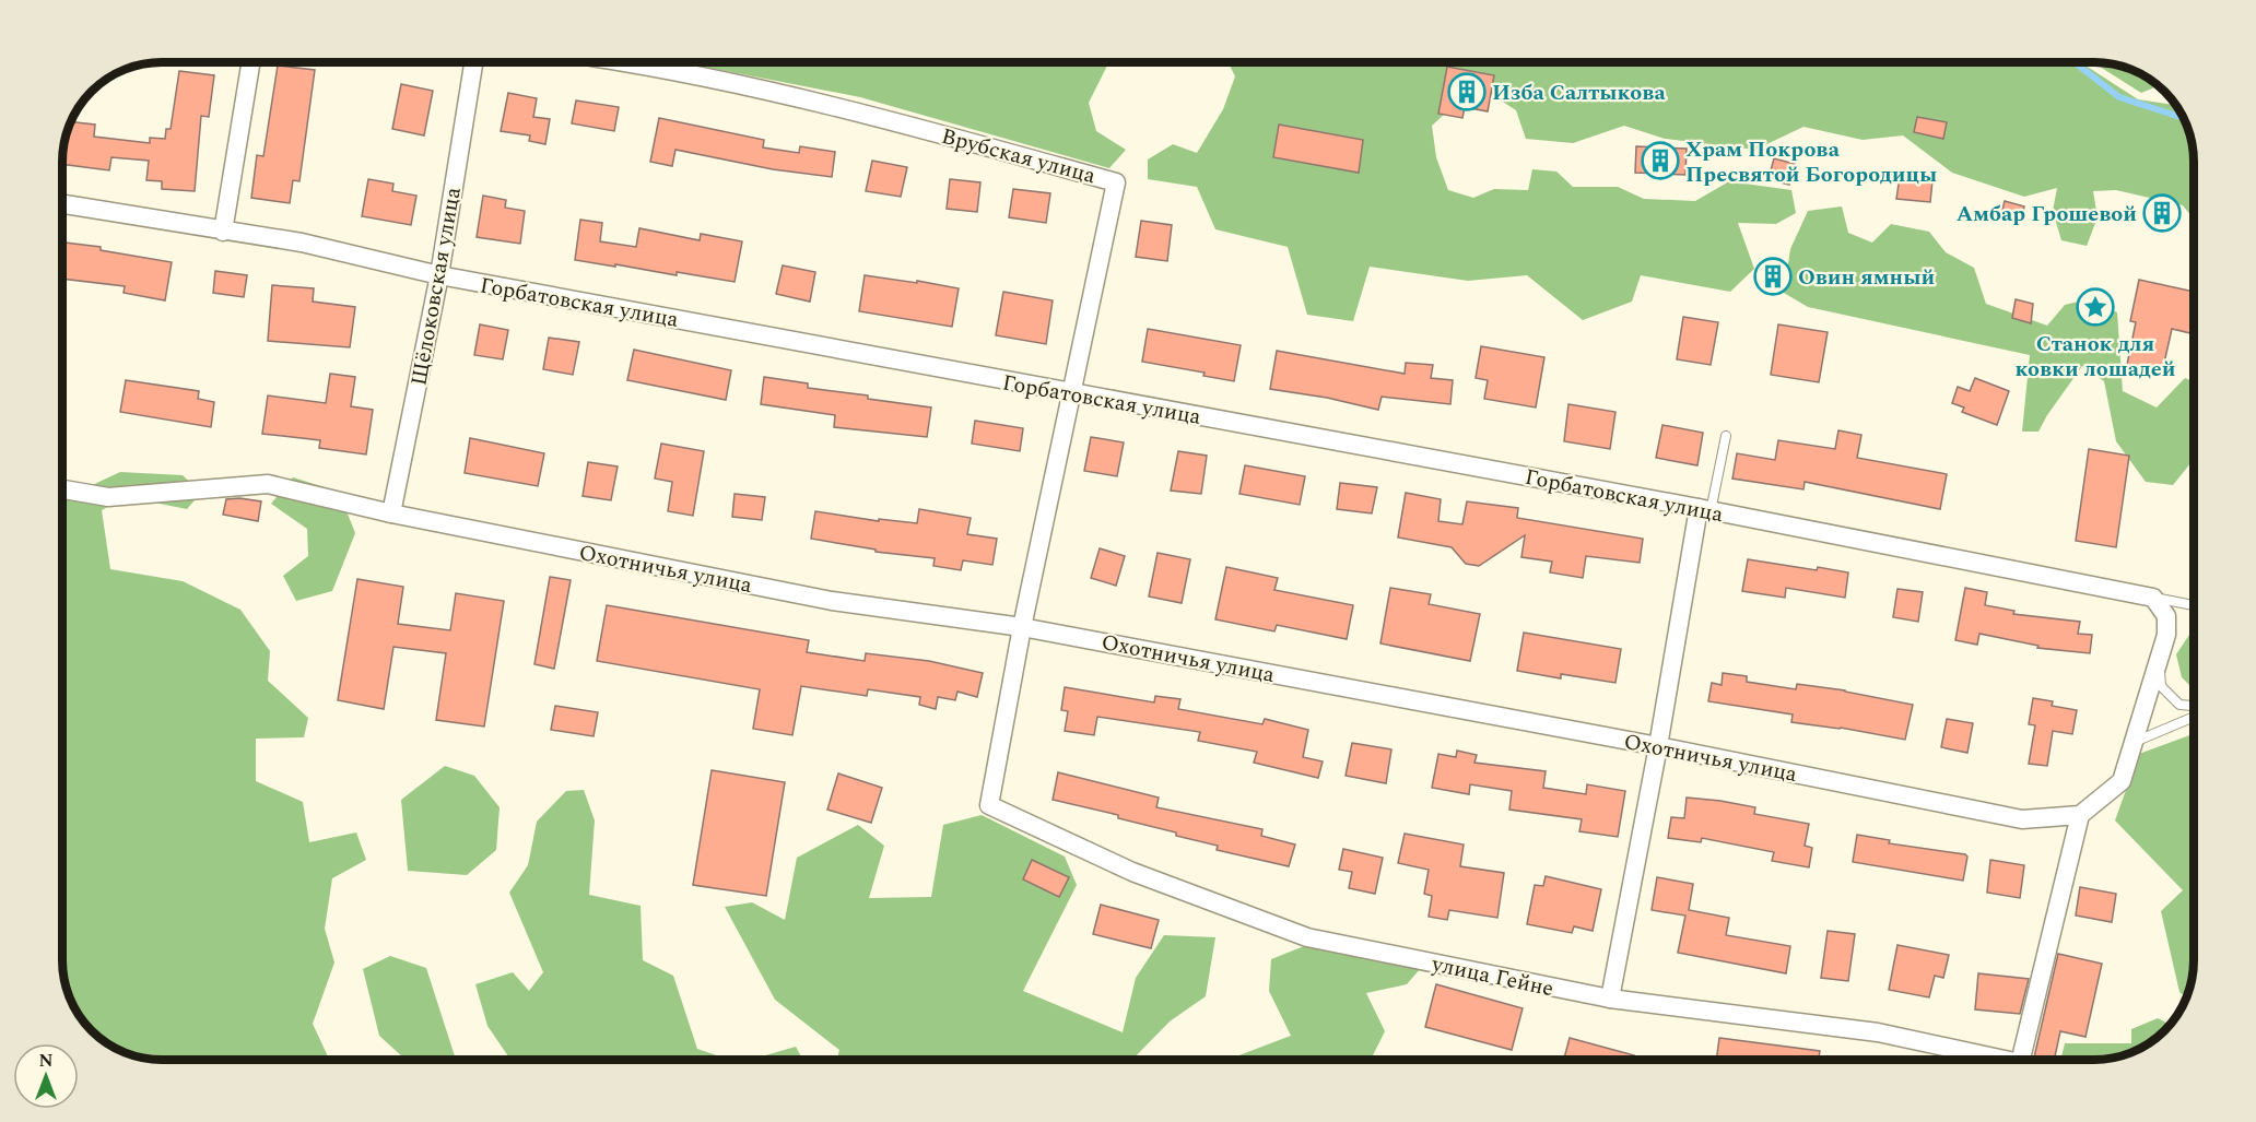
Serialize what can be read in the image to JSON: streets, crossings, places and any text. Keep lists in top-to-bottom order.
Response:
{
  "streets": {
    "street": [
      "Врубская улица",
      "Щёлоковская улица",
      "Горбатовская улица",
      "Охотничья улица",
      "улица Гейне"
    ]
  },
  "crossings": [
    ["Врубская улица", "Горбатовская улица"],
    ["Врубская улица", "Охотничья улица"],
    ["Врубская улица", "улица Гейне"],
    ["Щёлоковская улица", "Горбатовская улица"],
    ["Щёлоковская улица", "Охотничья улица"],
    ["Охотничья улица", "улица Гейне"]
  ],
  "places": {
    "building": [
      "Изба Салтыкова",
      "Храм Покрова Пресвятой Богородицы",
      "Амбар Грошевой",
      "Овин ямный"
    ],
    "place": ["Станок для ковки лошадей"]
  },
  "north": "top"
}
